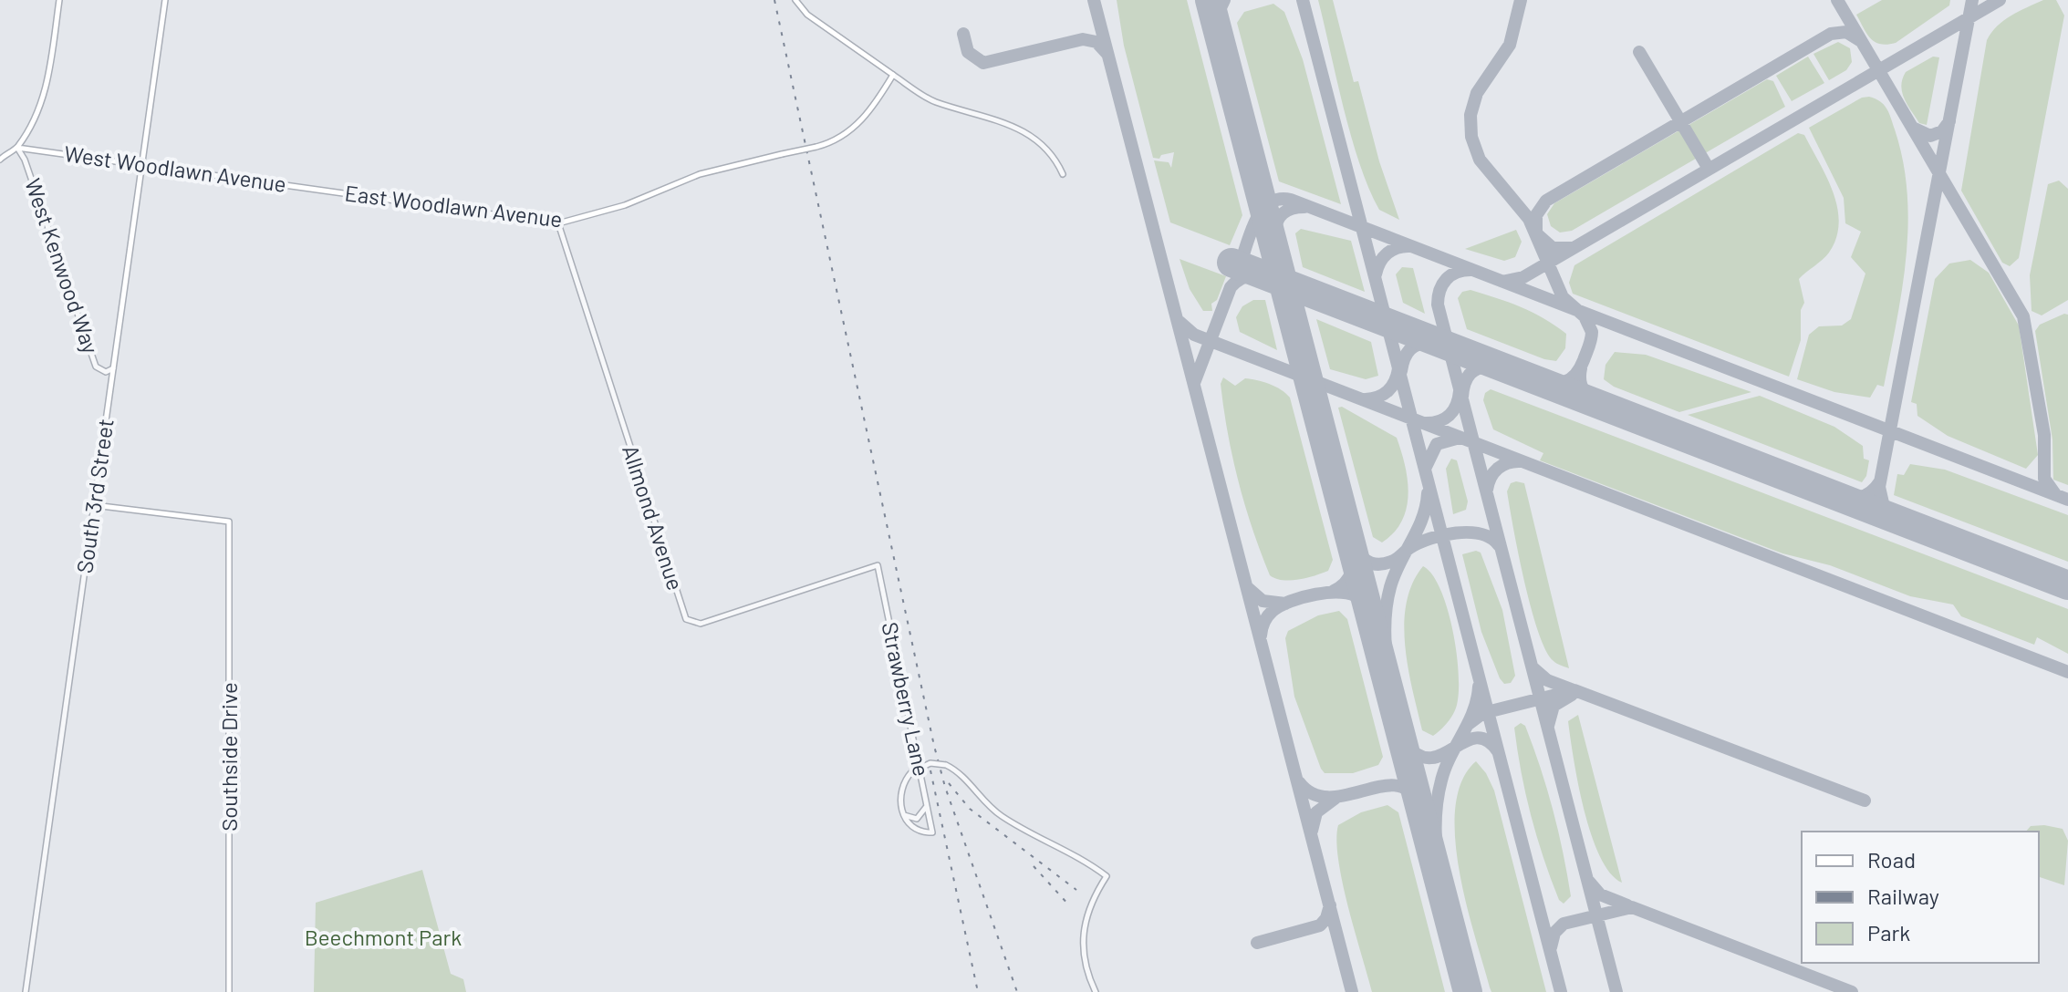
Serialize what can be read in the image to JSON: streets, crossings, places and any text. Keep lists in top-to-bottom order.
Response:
{
  "streets": {
    "main road": [
      "West Woodlawn Avenue",
      "East Woodlawn Avenue",
      "South 3rd Street",
      "Southside Drive"
    ],
    "street": ["West Kenwood Way", "Allmond Avenue", "Strawberry Lane"]
  },
  "crossings": [
    ["West Woodlawn Avenue", "East Woodlawn Avenue"],
    ["West Woodlawn Avenue", "West Kenwood Way"],
    ["West Woodlawn Avenue", "South 3rd Street"],
    ["East Woodlawn Avenue", "Allmond Avenue"],
    ["West Kenwood Way", "South 3rd Street"],
    ["South 3rd Street", "Southside Drive"],
    ["Allmond Avenue", "Strawberry Lane"]
  ],
  "parks": ["Beechmont Park"],
  "legend": ["Road", "Railway", "Park"]
}
